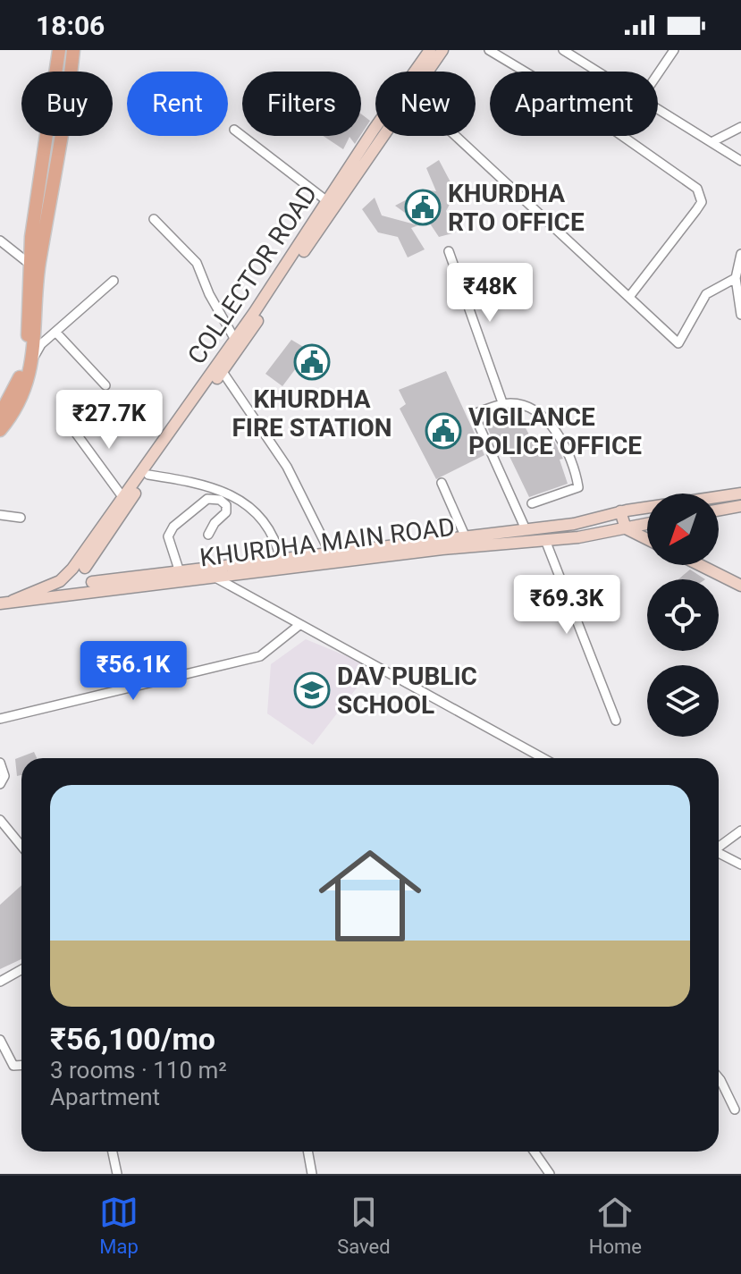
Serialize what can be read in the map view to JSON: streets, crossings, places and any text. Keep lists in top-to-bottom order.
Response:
{
  "streets": {
    "main road": ["COLLECTOR ROAD", "KHURDHA MAIN ROAD"]
  },
  "crossings": [
    ["COLLECTOR ROAD", "KHURDHA MAIN ROAD"]
  ],
  "places": {
    "public building": ["KHURDHA RTO OFFICE", "KHURDHA FIRE STATION", "VIGILANCE POLICE OFFICE"],
    "school or university": ["DAV PUBLIC SCHOOL"]
  },
  "north": "bottom left",
  "page": {
    "status": "18:06",
    "chip": [
      "Buy",
      "Rent",
      "Filters",
      "New",
      "Apartment"
    ],
    "price": [
      "₹48K",
      "₹27.7K",
      "₹69.3K",
      "₹56.1K"
    ],
    "list": [
      {
        "name": "₹56,100/mo",
        "note": "3 rooms · 110 m² · Apartment"
      }
    ],
    "tabs": ["Map", "Saved", "Home"]
  }
}
